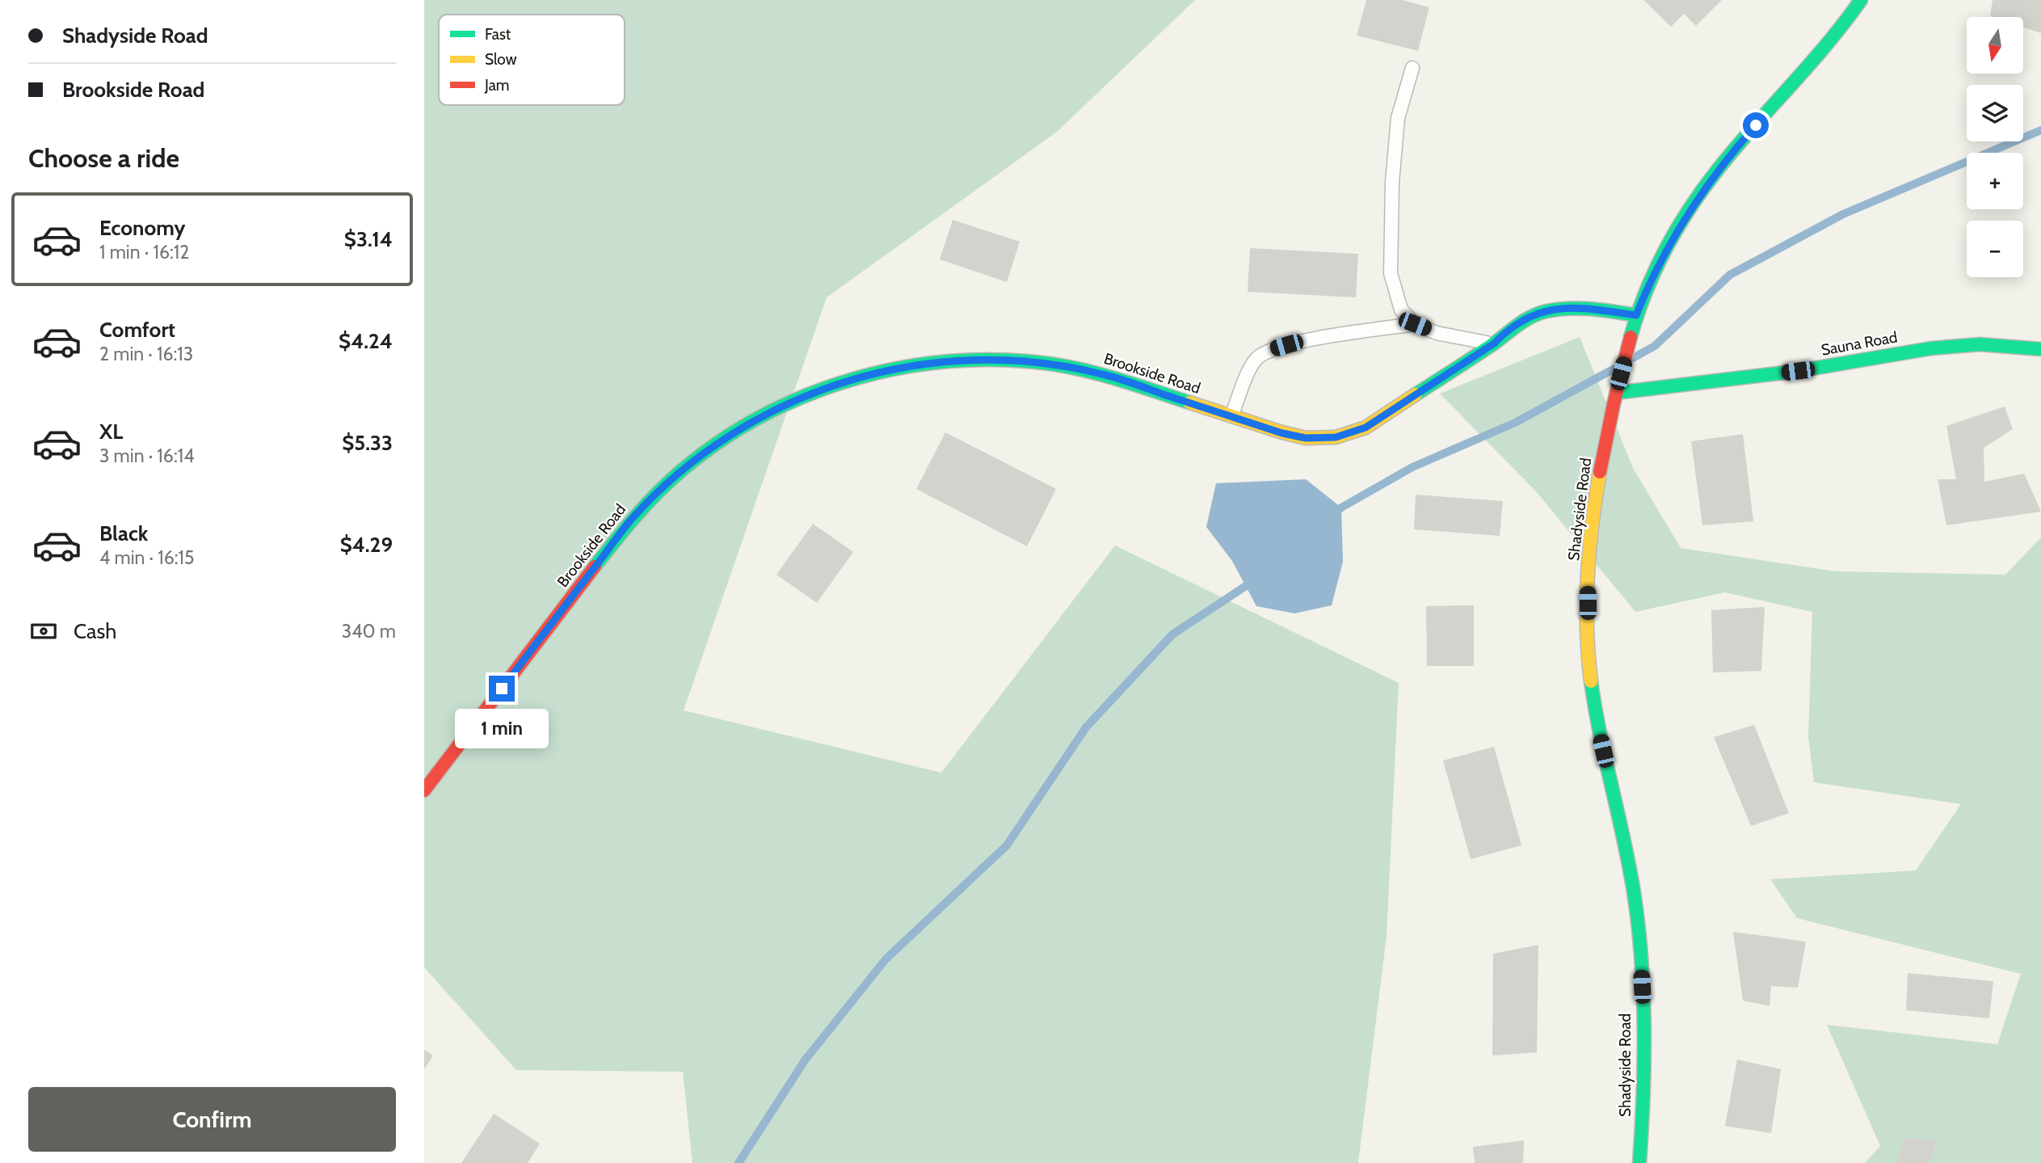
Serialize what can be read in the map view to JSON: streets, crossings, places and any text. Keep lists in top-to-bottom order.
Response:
{
  "streets": {
    "street": ["Sauna Road", "Brookside Road", "Shadyside Road"]
  },
  "crossings": [
    ["Sauna Road", "Shadyside Road"],
    ["Brookside Road", "Shadyside Road"]
  ],
  "legend": ["Fast", "Slow", "Jam"],
  "north": "bottom",
  "page": {
    "banner": ["Shadyside Road", "Brookside Road"],
    "map_buttons": ["+", "−"],
    "heading": "Choose a ride",
    "list": [
      {
        "name": "Economy",
        "note": "1 min · 16:12",
        "value": "$3.14"
      },
      {
        "name": "Comfort",
        "note": "2 min · 16:13",
        "value": "$4.24"
      },
      {
        "name": "XL",
        "note": "3 min · 16:14",
        "value": "$5.33"
      },
      {
        "name": "Black",
        "note": "4 min · 16:15",
        "value": "$4.29"
      }
    ],
    "pay": ["Cash", "340 m"],
    "bubble": "1 min",
    "buttons": "Confirm"
  }
}
